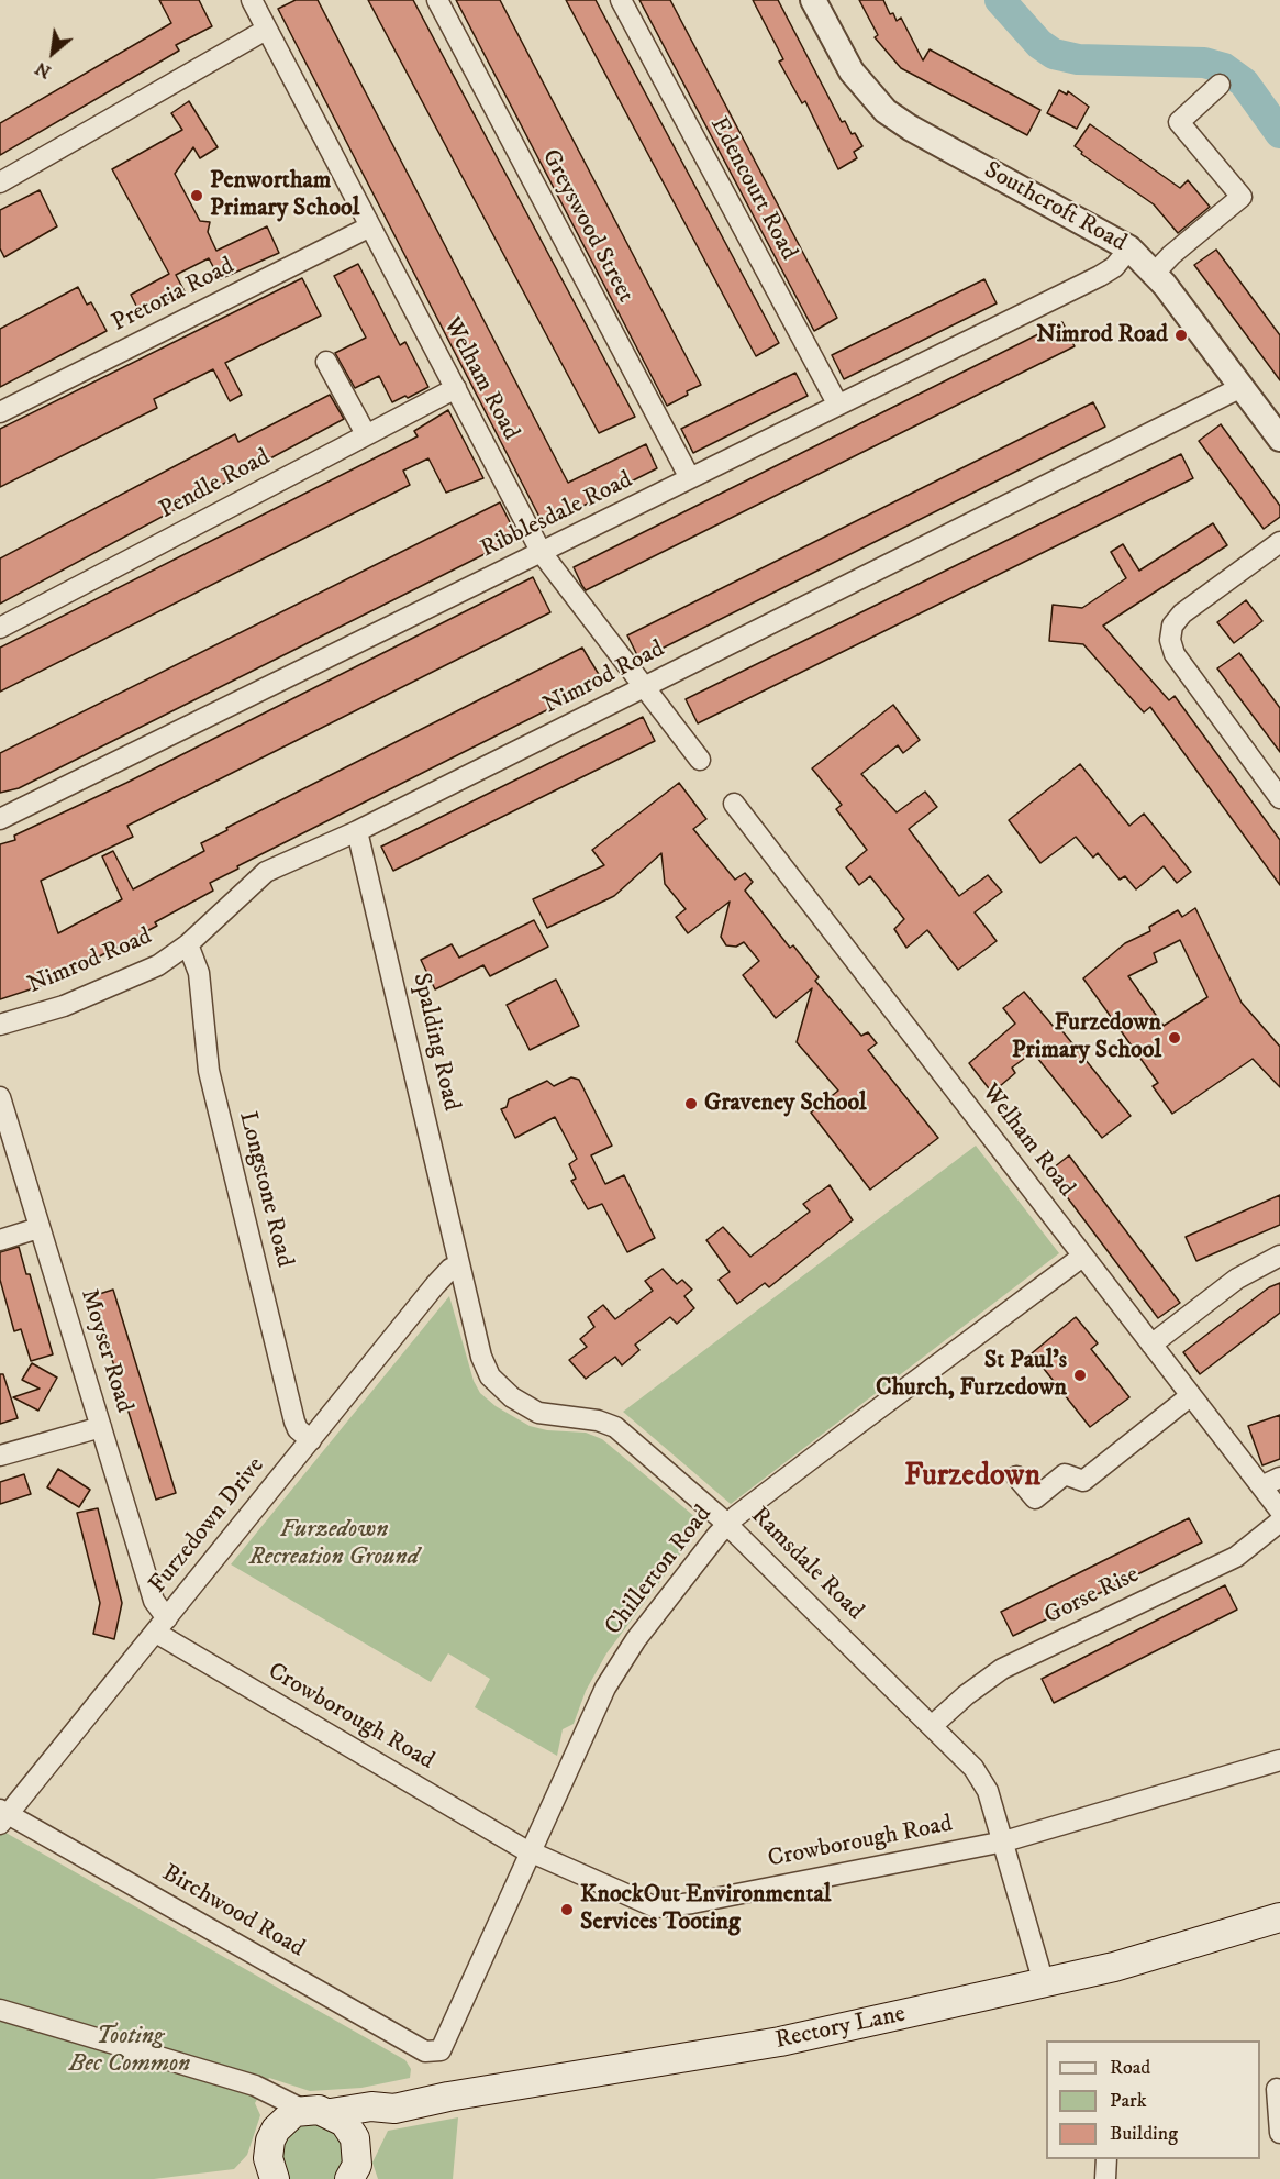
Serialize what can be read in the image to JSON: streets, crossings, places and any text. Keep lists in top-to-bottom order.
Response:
{
  "streets": {
    "main road": ["Rectory Lane"],
    "street": [
      "Edencourt Road",
      "Southcroft Road",
      "Greyswood Street",
      "Pretoria Road",
      "Welham Road",
      "Pendle Road",
      "Ribblesdale Road",
      "Nimrod Road",
      "Spalding Road",
      "Longstone Road",
      "Moyser Road",
      "Furzedown Drive",
      "Ramsdale Road",
      "Chillerton Road",
      "Gorse Rise",
      "Crowborough Road",
      "Birchwood Road"
    ]
  },
  "crossings": [
    ["Edencourt Road", "Ribblesdale Road"],
    ["Southcroft Road", "Ribblesdale Road"],
    ["Southcroft Road", "Nimrod Road"],
    ["Greyswood Street", "Ribblesdale Road"],
    ["Pretoria Road", "Welham Road"],
    ["Welham Road", "Pendle Road"],
    ["Welham Road", "Ribblesdale Road"],
    ["Welham Road", "Nimrod Road"],
    ["Welham Road", "Chillerton Road"],
    ["Nimrod Road", "Spalding Road"],
    ["Nimrod Road", "Longstone Road"],
    ["Spalding Road", "Furzedown Drive"],
    ["Spalding Road", "Ramsdale Road"],
    ["Longstone Road", "Furzedown Drive"],
    ["Moyser Road", "Furzedown Drive"],
    ["Moyser Road", "Crowborough Road"],
    ["Furzedown Drive", "Ramsdale Road"],
    ["Furzedown Drive", "Crowborough Road"],
    ["Furzedown Drive", "Birchwood Road"],
    ["Ramsdale Road", "Chillerton Road"],
    ["Ramsdale Road", "Gorse Rise"],
    ["Ramsdale Road", "Crowborough Road"],
    ["Ramsdale Road", "Rectory Lane"],
    ["Chillerton Road", "Crowborough Road"],
    ["Chillerton Road", "Birchwood Road"]
  ],
  "districts": ["Furzedown"],
  "parks": ["Furzedown Recreation Ground", "Tooting Bec Common"],
  "places": [
    "Penwortham Primary School",
    "Nimrod Road",
    "Furzedown Primary School",
    "Graveney School",
    "St Paul's Church, Furzedown",
    "KnockOut Environmental Services Tooting"
  ],
  "legend": ["Road", "Park", "Building"],
  "north": "bottom left"
}
